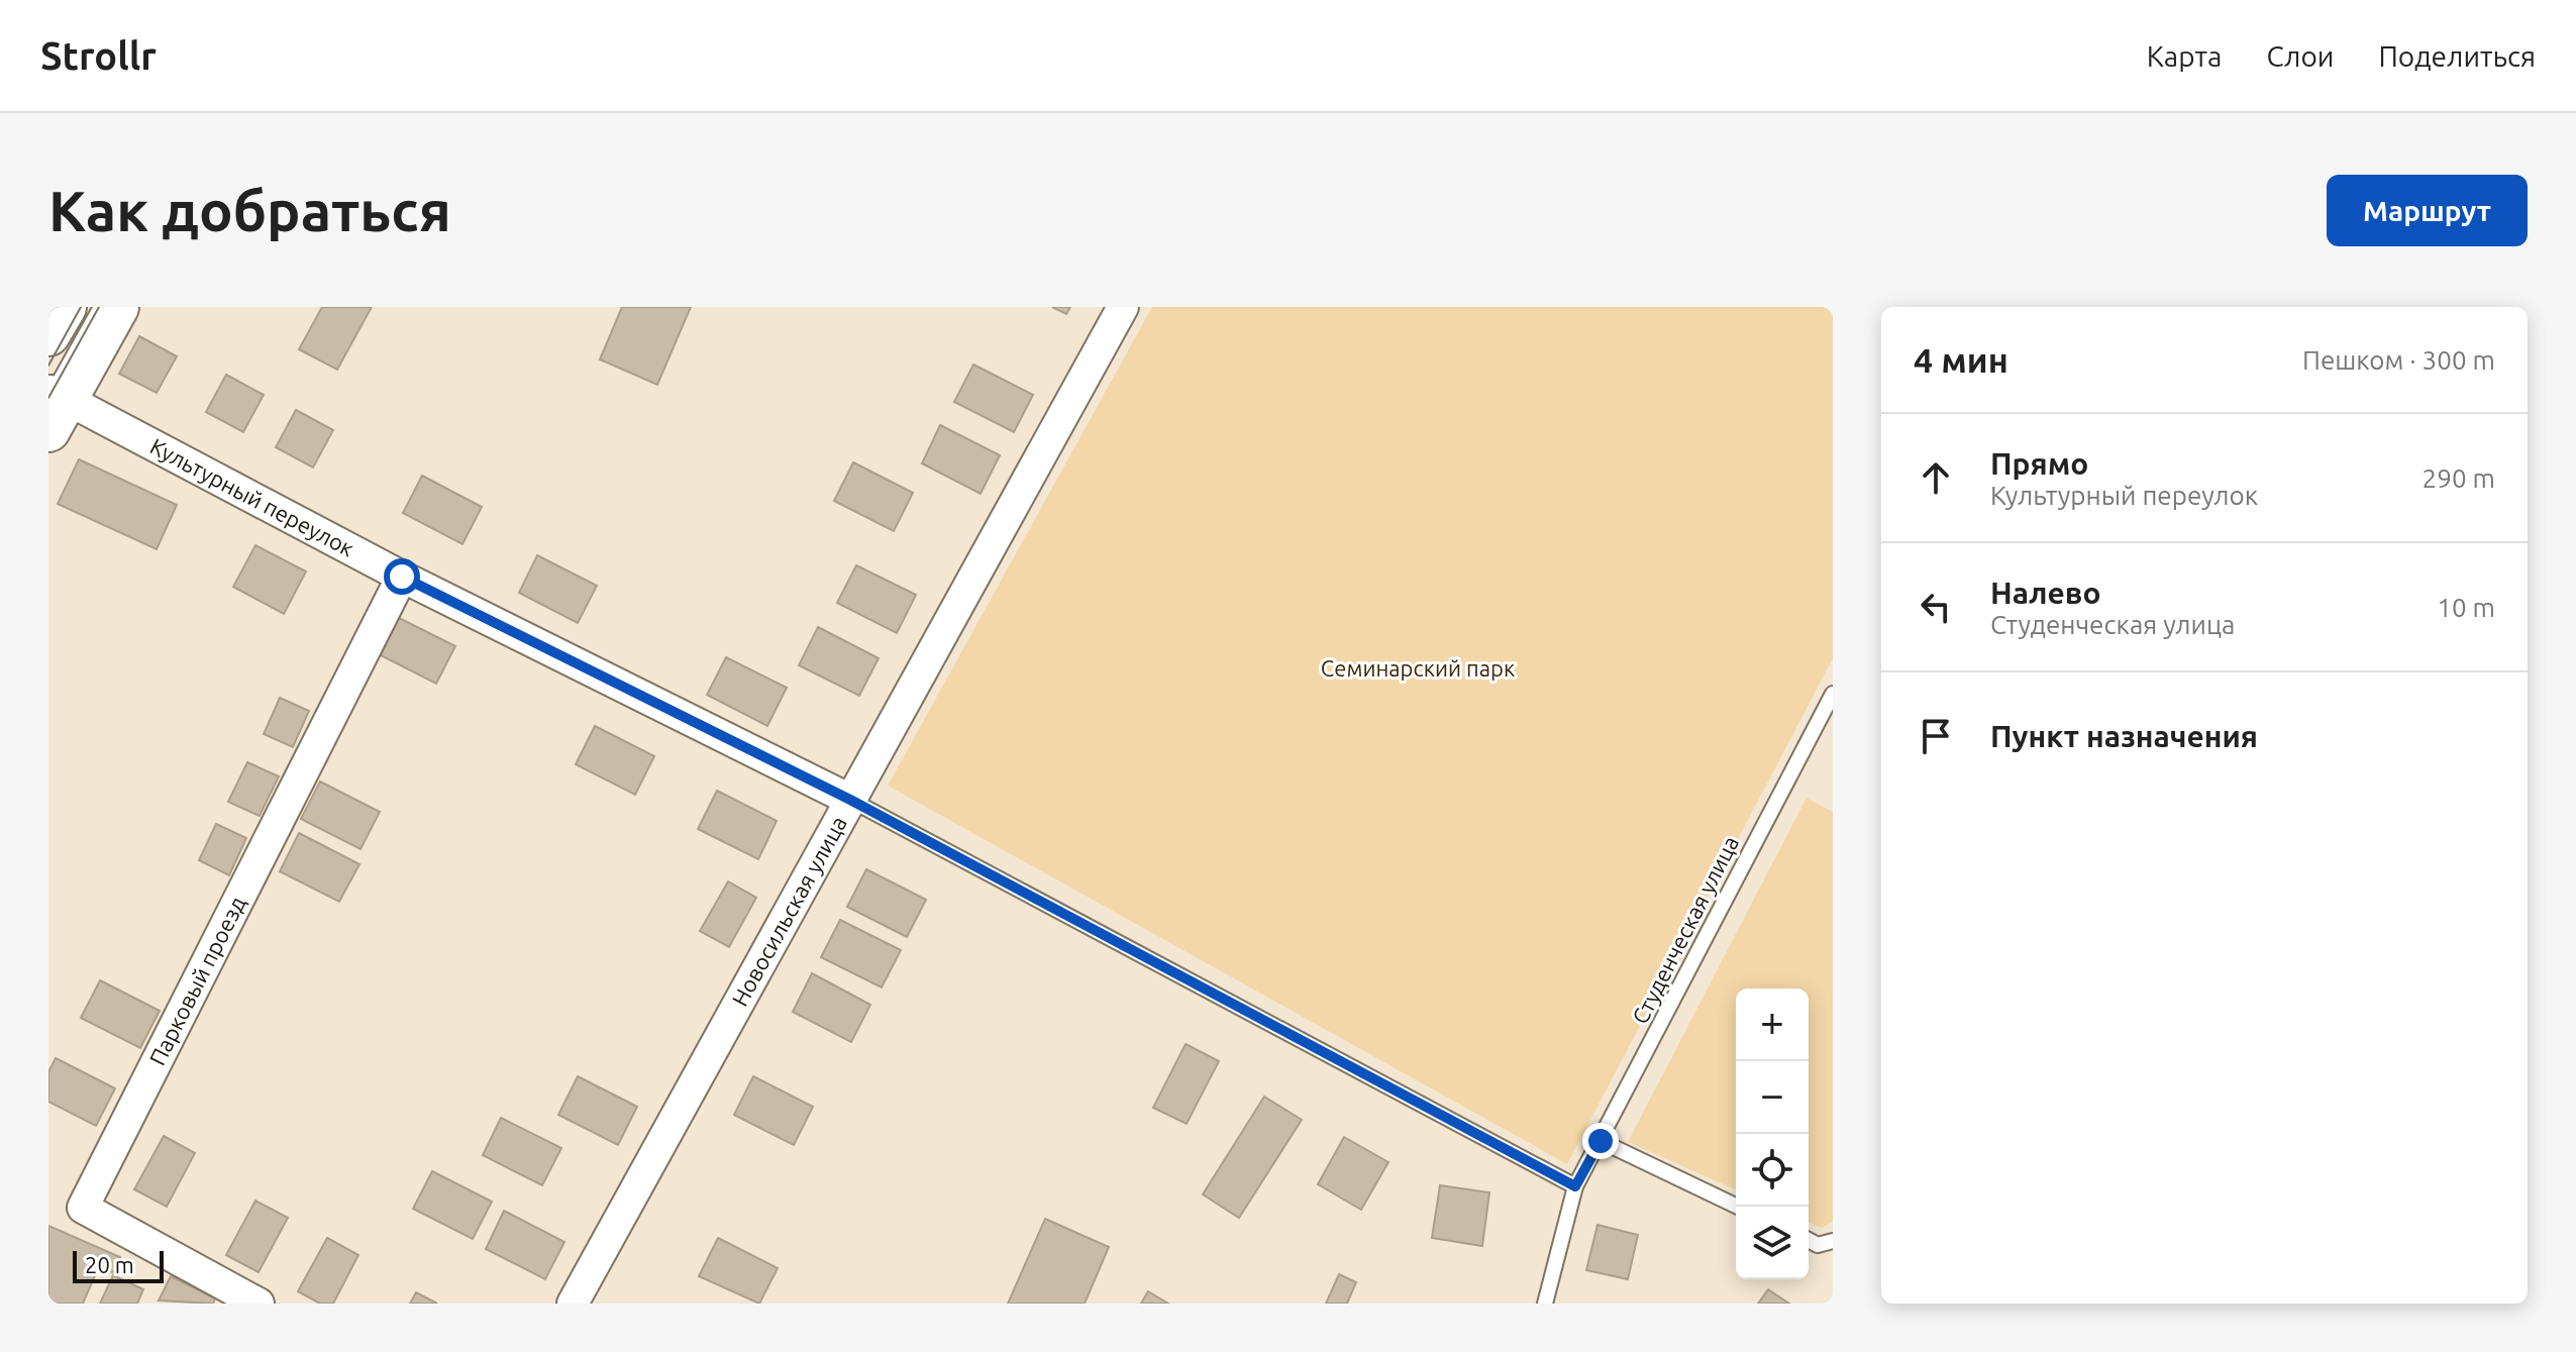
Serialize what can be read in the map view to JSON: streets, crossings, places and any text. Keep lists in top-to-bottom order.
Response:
{
  "streets": {
    "street": ["Культурный переулок", "Новосильская улица", "Парковый проезд"],
    "lane": ["Студенческая улица"]
  },
  "crossings": [
    ["Культурный переулок", "Новосильская улица"],
    ["Культурный переулок", "Студенческая улица"],
    ["Культурный переулок", "Парковый проезд"]
  ],
  "parks": ["Семинарский парк"],
  "scale_bar": "20 m",
  "page": {
    "header": "Strollr",
    "nav": ["Карта", "Слои", "Поделиться"],
    "buttons": "Маршрут",
    "title": "Как добраться",
    "heading": ["4 мин", "Пешком · 300 m"],
    "list": [
      ["Прямо", "Культурный переулок", "290 m"],
      ["Налево", "Студенческая улица", "10 m"],
      "Пункт назначения"
    ],
    "map_buttons": ["+", "−"],
    "scale": "20 m"
  }
}
